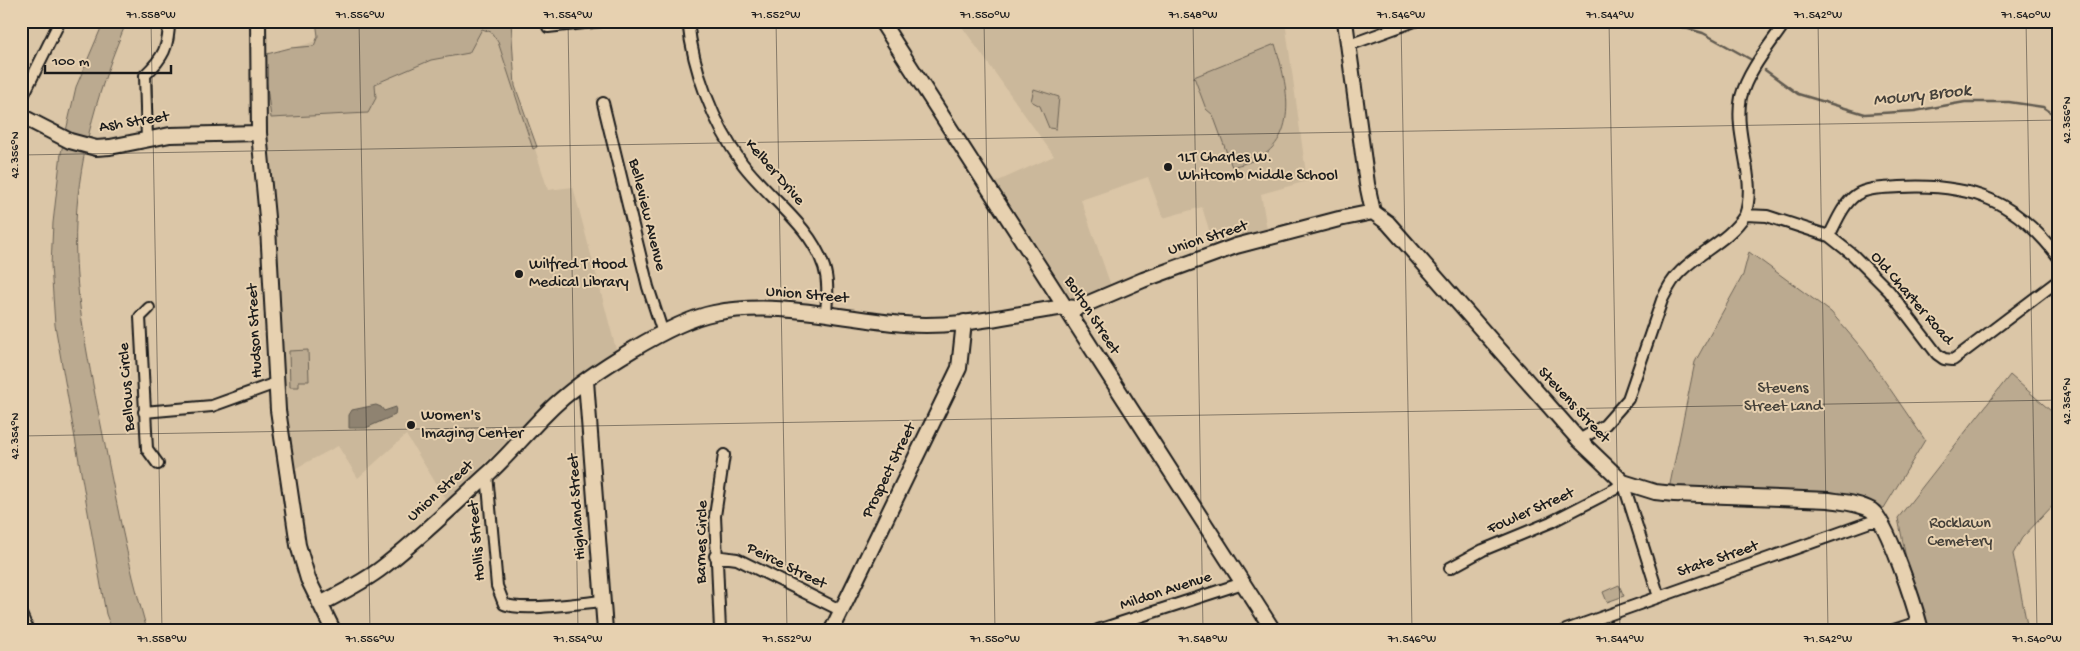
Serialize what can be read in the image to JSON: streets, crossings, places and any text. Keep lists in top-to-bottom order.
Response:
{
  "streets": {
    "street": [
      "Ash Street",
      "Kelber Drive",
      "Belleview Avenue",
      "Union Street",
      "Old Charter Road",
      "Bolton Street",
      "Hudson Street",
      "Bellows Circle",
      "Stevens Street",
      "Prospect Street",
      "Highland Street",
      "Fowler Street",
      "Hollis Street",
      "Barnes Circle",
      "State Street",
      "Peirce Street",
      "Mildon Avenue"
    ]
  },
  "crossings": [
    ["Ash Street", "Hudson Street"],
    ["Kelber Drive", "Union Street"],
    ["Belleview Avenue", "Union Street"],
    ["Union Street", "Bolton Street"],
    ["Union Street", "Hudson Street"],
    ["Union Street", "Stevens Street"],
    ["Union Street", "Prospect Street"],
    ["Union Street", "Highland Street"],
    ["Union Street", "Hollis Street"],
    ["Bolton Street", "Mildon Avenue"],
    ["Stevens Street", "Fowler Street"],
    ["Stevens Street", "State Street"],
    ["Prospect Street", "Peirce Street"],
    ["Highland Street", "Hollis Street"],
    ["Barnes Circle", "Peirce Street"]
  ],
  "water": ["Mowry Brook"],
  "parks": ["Stevens Street Land", "Rocklawn Cemetery"],
  "places": ["1LT Charles W. Whitcomb Middle School", "Wilfred T Hood Medical Library", "Women's Imaging Center"],
  "scale_bar": "100 m",
  "coordinates": [
    "71.558°W",
    "71.556°W",
    "71.554°W",
    "71.552°W",
    "71.550°W",
    "71.548°W",
    "71.546°W",
    "71.544°W",
    "71.542°W",
    "71.540°W",
    "42.356°N",
    "42.354°N"
  ]
}
